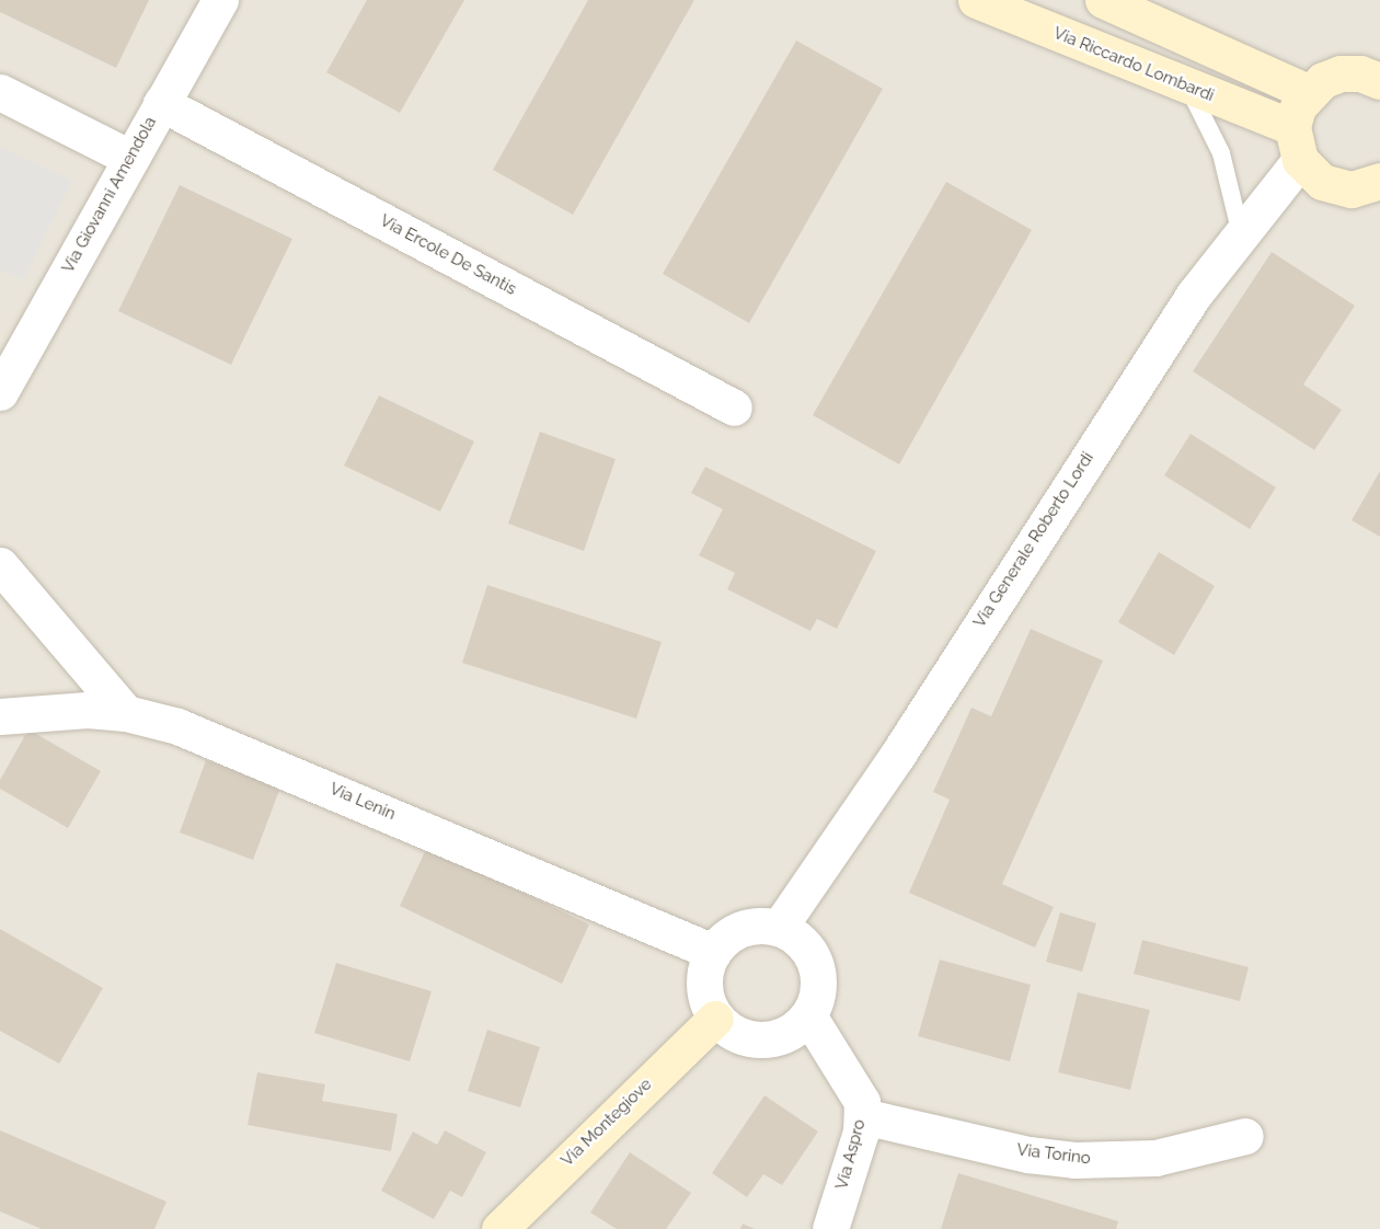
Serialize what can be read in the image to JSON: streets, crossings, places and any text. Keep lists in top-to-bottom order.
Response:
{
  "streets": {
    "main road": ["Via Riccardo Lombardi", "Via Montegiove"],
    "street": [
      "Via Giovanni Amendola",
      "Via Ercole De Santis",
      "Via Generale Roberto Lordi",
      "Via Lenin",
      "Via Aspro",
      "Via Torino"
    ]
  },
  "crossings": [
    ["Via Riccardo Lombardi", "Via Generale Roberto Lordi"],
    ["Via Giovanni Amendola", "Via Ercole De Santis"],
    ["Via Generale Roberto Lordi", "Via Lenin"],
    ["Via Generale Roberto Lordi", "Via Montegiove"],
    ["Via Generale Roberto Lordi", "Via Aspro"],
    ["Via Lenin", "Via Montegiove"],
    ["Via Lenin", "Via Aspro"],
    ["Via Montegiove", "Via Aspro"],
    ["Via Aspro", "Via Torino"]
  ]
}
